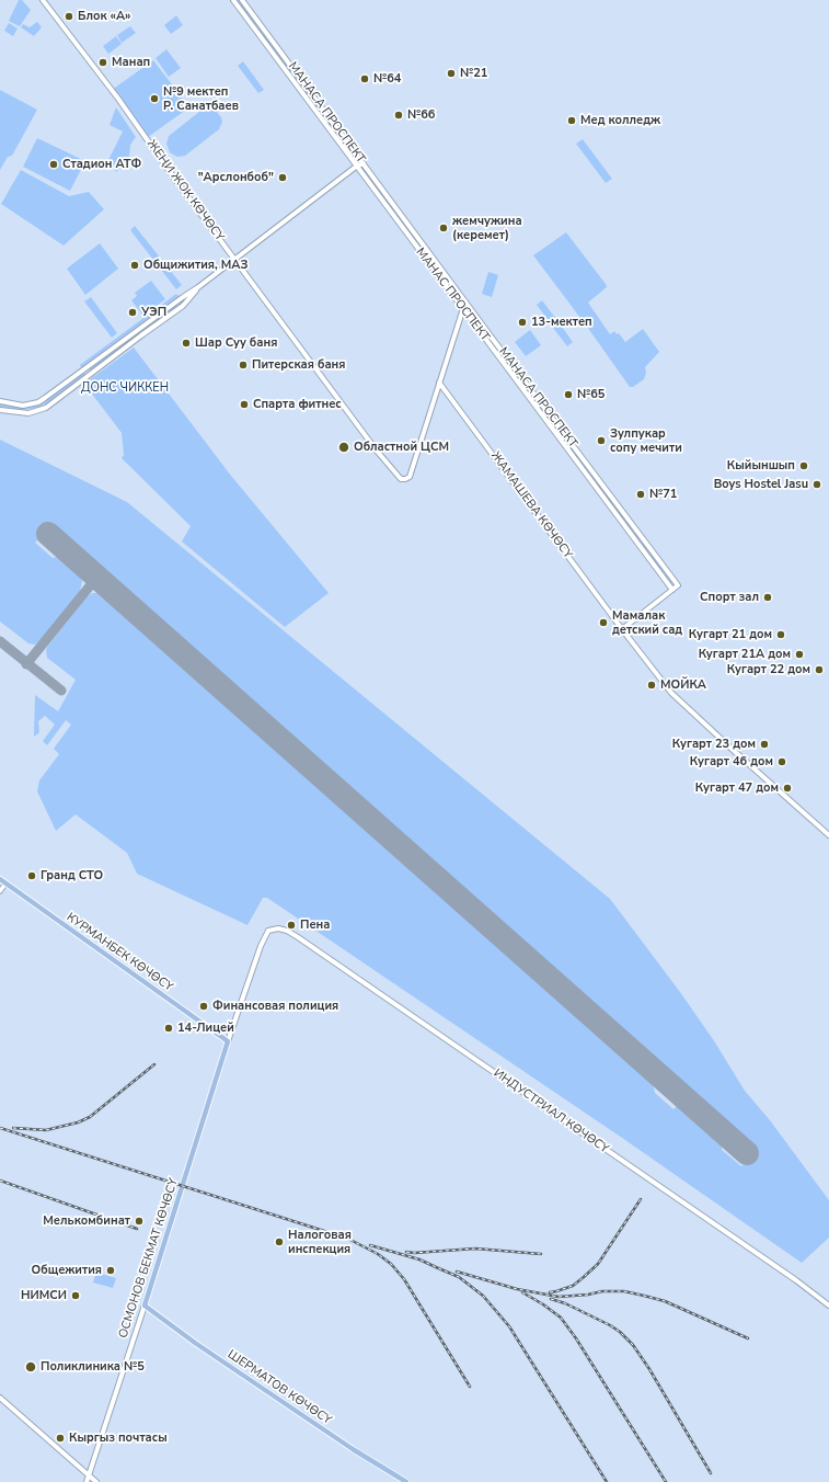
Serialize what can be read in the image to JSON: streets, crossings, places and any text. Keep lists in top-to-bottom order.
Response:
{
  "streets": {
    "main road": [
      "МАНАСА ПРОСПЕКТ",
      "ЖЕҢИ ЖОК КӨЧӨСҮ",
      "МАНАС ПРОСПЕКТ",
      "ЖАМАШЕВА КӨЧӨСҮ",
      "КУРМАНБЕК КӨЧӨСҮ",
      "ИНДУСТРИАЛ КӨЧӨСҮ",
      "ОСМОНОВ БЕКМАТ КӨЧӨСҮ",
      "ШЕРМАТОВ КӨЧӨСҮ"
    ]
  },
  "crossings": [
    ["МАНАСА ПРОСПЕКТ", "МАНАС ПРОСПЕКТ"],
    ["ЖЕҢИ ЖОК КӨЧӨСҮ", "ЖАМАШЕВА КӨЧӨСҮ"],
    ["КУРМАНБЕК КӨЧӨСҮ", "ИНДУСТРИАЛ КӨЧӨСҮ"],
    ["КУРМАНБЕК КӨЧӨСҮ", "ОСМОНОВ БЕКМАТ КӨЧӨСҮ"],
    ["ИНДУСТРИАЛ КӨЧӨСҮ", "ОСМОНОВ БЕКМАТ КӨЧӨСҮ"],
    ["ОСМОНОВ БЕКМАТ КӨЧӨСҮ", "ШЕРМАТОВ КӨЧӨСҮ"]
  ],
  "parks": ["ДОНС ЧИККЕН"],
  "places": [
    "Блок «А»",
    "Манап",
    "№21",
    "№64",
    "№9 мектеп Р. Санатбаев",
    "№66",
    "Мед колледж",
    "Стадион АТФ",
    "\"Арслонбоб\"",
    "жемчужина (керемет)",
    "Общижития, МАЗ",
    "УЭП",
    "13-мектеп",
    "Шар Суу баня",
    "Питерская баня",
    "№65",
    "Спарта фитнес",
    "Зулпукар сопу мечити",
    "Областной ЦСМ",
    "Кыйыншып",
    "Boys Hostel Jasu",
    "№71",
    "Спорт зал",
    "Мамалак детский сад",
    "Кугарт 21 дом",
    "Кугарт 21А дом",
    "Кугарт 22 дом",
    "МОЙКА",
    "Кугарт 23 дом",
    "Кугарт 46 дом",
    "Кугарт 47 дом",
    "Гранд СТО",
    "Пена",
    "Финансовая полиция",
    "14-Лицей",
    "Мелькомбинат",
    "Налоговая инспекция",
    "Общежития",
    "НИМСИ",
    "Поликлиника №5",
    "Кыргыз почтасы"
  ]
}
